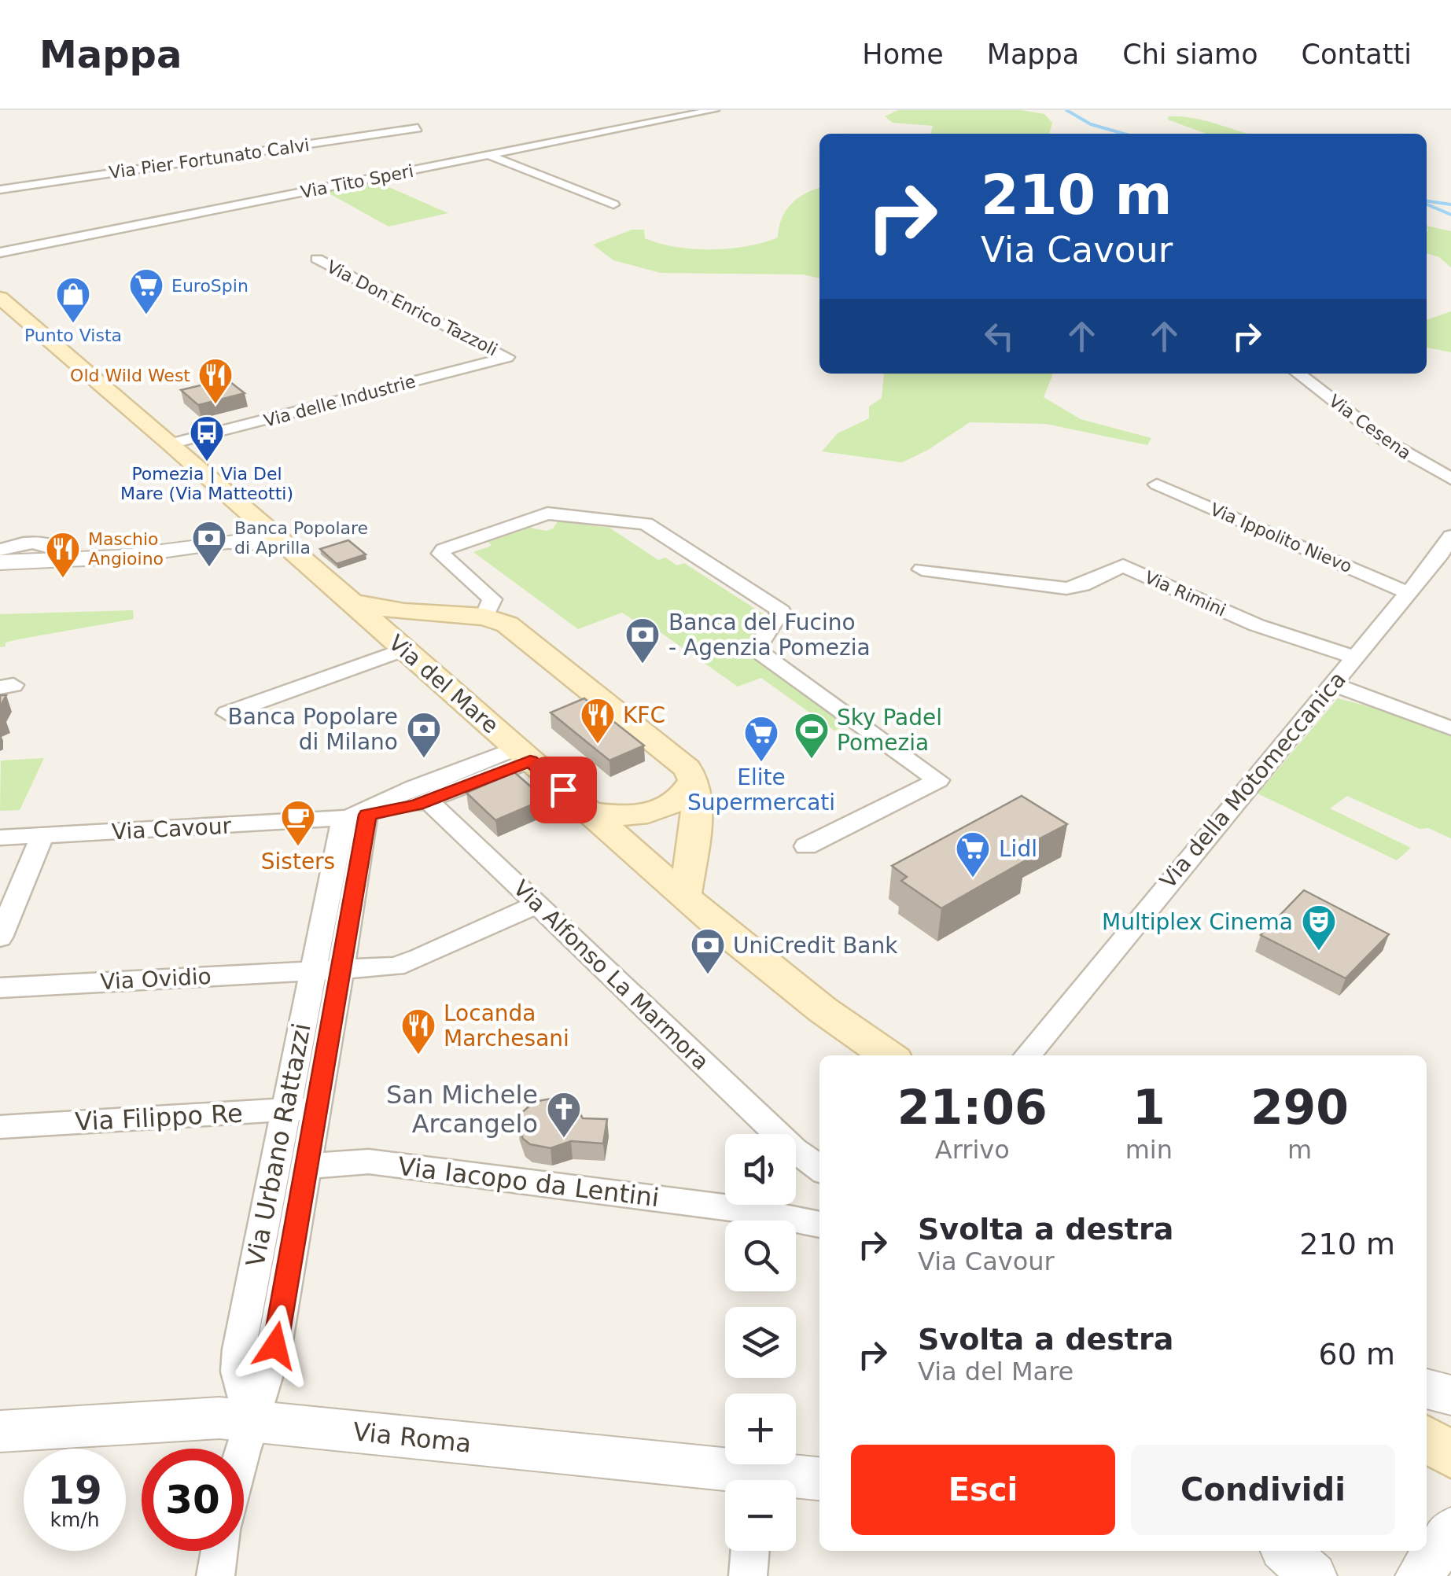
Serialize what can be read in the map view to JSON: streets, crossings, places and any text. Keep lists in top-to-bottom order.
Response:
{
  "streets": {
    "main road": ["Via del Mare"],
    "street": [
      "Via Pier Fortunato Calvi",
      "Via Tito Speri",
      "Via Don Enrico Tazzoli",
      "Via delle Industrie",
      "Via Cesena",
      "Via Ippolito Nievo",
      "Via Rimini",
      "Via della Motomeccanica",
      "Via Cavour",
      "Via Alfonso La Marmora",
      "Via Ovidio",
      "Via Filippo Re",
      "Via Urbano Rattazzi",
      "Via Iacopo da Lentini",
      "Via Roma"
    ]
  },
  "crossings": [
    ["Via Don Enrico Tazzoli", "Via delle Industrie"],
    ["Via delle Industrie", "Via del Mare"],
    ["Via Ippolito Nievo", "Via della Motomeccanica"],
    ["Via Rimini", "Via della Motomeccanica"],
    ["Via del Mare", "Via Cavour"],
    ["Via Cavour", "Via Alfonso La Marmora"],
    ["Via Cavour", "Via Urbano Rattazzi"],
    ["Via Alfonso La Marmora", "Via Ovidio"],
    ["Via Ovidio", "Via Urbano Rattazzi"],
    ["Via Filippo Re", "Via Urbano Rattazzi"],
    ["Via Urbano Rattazzi", "Via Iacopo da Lentini"],
    ["Via Urbano Rattazzi", "Via Roma"]
  ],
  "places": {
    "supermarket": ["EuroSpin", "Elite Supermercati", "Lidl"],
    "shop": ["Punto Vista"],
    "restaurant": [
      "Old Wild West",
      "Maschio Angioino",
      "KFC",
      "Locanda Marchesani"
    ],
    "bus stop": ["Pomezia | Via Del Mare (Via Matteotti)"],
    "bank": [
      "Banca Popolare di Aprilla",
      "Banca del Fucino - Agenzia Pomezia",
      "Banca Popolare di Milano",
      "UniCredit Bank"
    ],
    "sports": ["Sky Padel Pomezia"],
    "cafe": ["Sisters"],
    "theatre": ["Multiplex Cinema"],
    "church": ["San Michele Arcangelo"]
  },
  "page": {
    "header": "Mappa",
    "nav": [
      "Home",
      "Mappa",
      "Chi siamo",
      "Contatti"
    ],
    "turn": ["210 m", "Via Cavour"],
    "eta": [
      "21:06",
      "Arrivo",
      "1",
      "min",
      "290",
      "m"
    ],
    "map_buttons": ["+", "−"],
    "list": [
      {
        "name": "Svolta a destra",
        "note": "Via Cavour",
        "value": "210 m"
      },
      {
        "name": "Svolta a destra",
        "note": "Via del Mare",
        "value": "60 m"
      }
    ],
    "buttons": ["Esci", "Condividi"],
    "speed": "19 km/h",
    "limit": "30"
  }
}
